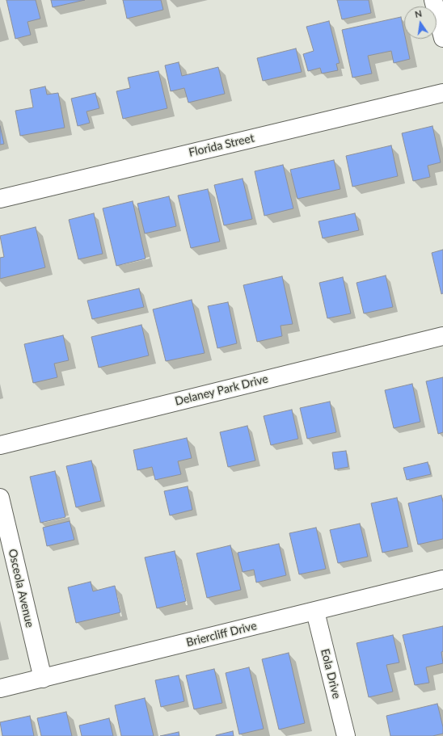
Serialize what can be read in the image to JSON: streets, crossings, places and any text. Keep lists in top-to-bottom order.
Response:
{
  "streets": {
    "street": [
      "Florida Street",
      "Delaney Park Drive",
      "Osceola Avenue",
      "Briercliff Drive",
      "Eola Drive"
    ]
  },
  "crossings": [
    ["Osceola Avenue", "Briercliff Drive"],
    ["Briercliff Drive", "Eola Drive"]
  ],
  "north": "top"
}
